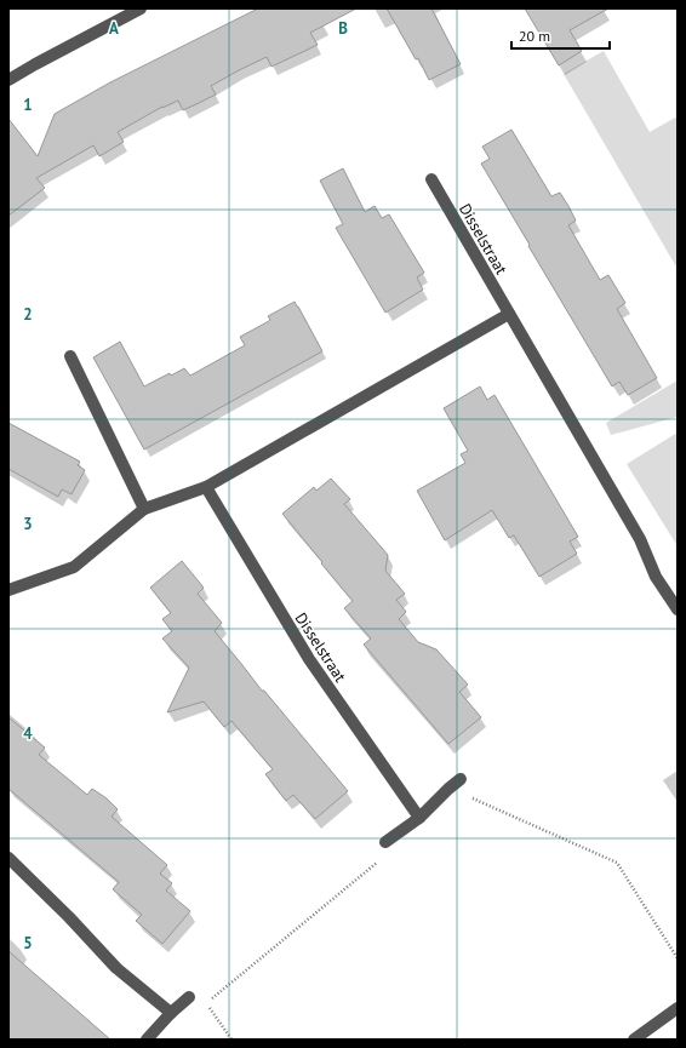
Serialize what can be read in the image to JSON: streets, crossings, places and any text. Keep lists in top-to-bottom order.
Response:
{
  "streets": {
    "street": ["Disselstraat"]
  },
  "scale_bar": "20 m",
  "grid": {
    "columns": ["A", "B"],
    "rows": [
      "1",
      "2",
      "3",
      "4",
      "5"
    ]
  }
}
